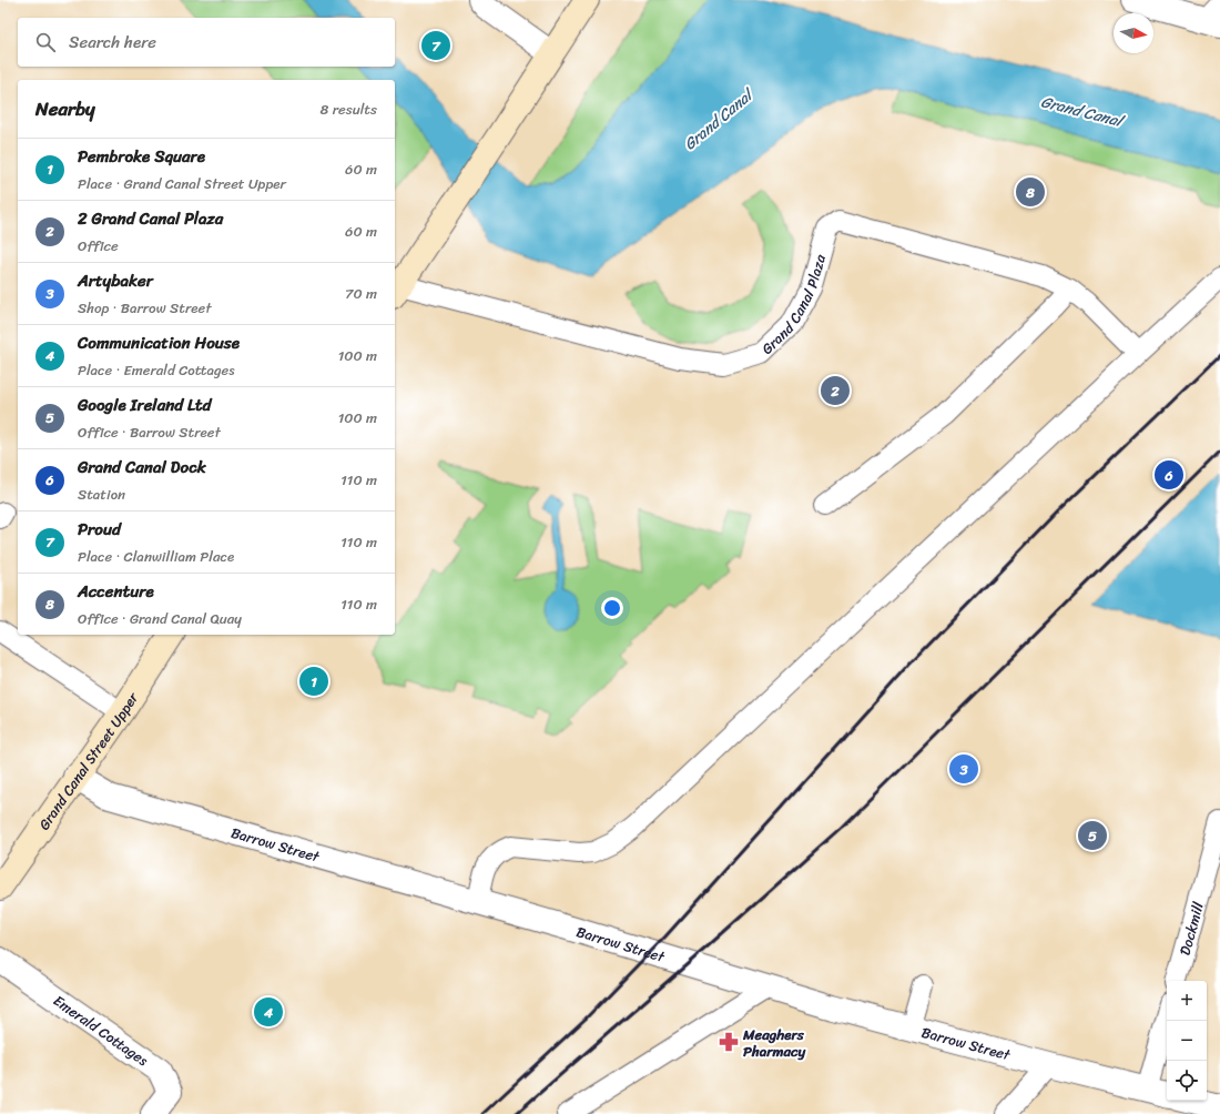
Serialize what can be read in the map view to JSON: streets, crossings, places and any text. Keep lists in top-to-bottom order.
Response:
{
  "streets": {
    "main road": ["Grand Canal Street Upper"],
    "street": ["Barrow Street", "Emerald Cottages"],
    "lane": ["Grand Canal Plaza", "Dockmill"]
  },
  "crossings": [
    ["Grand Canal Street Upper", "Barrow Street"]
  ],
  "water": ["Grand Canal"],
  "places": {
    "pharmacy": ["Meaghers Pharmacy"]
  },
  "north": "right",
  "page": {
    "search": "Search here",
    "pins": [
      "7",
      "8",
      "2",
      "6",
      "1",
      "3",
      "5",
      "4"
    ],
    "heading": ["Nearby", "8 results"],
    "list": [
      {
        "mark": "1",
        "name": "Pembroke Square",
        "note": "Place · Grand Canal Street Upper",
        "value": "60 m"
      },
      {
        "mark": "2",
        "name": "2 Grand Canal Plaza",
        "note": "Office",
        "value": "60 m"
      },
      {
        "mark": "3",
        "name": "Artybaker",
        "note": "Shop · Barrow Street",
        "value": "70 m"
      },
      {
        "mark": "4",
        "name": "Communication House",
        "note": "Place · Emerald Cottages",
        "value": "100 m"
      },
      {
        "mark": "5",
        "name": "Google Ireland Ltd",
        "note": "Office · Barrow Street",
        "value": "100 m"
      },
      {
        "mark": "6",
        "name": "Grand Canal Dock",
        "note": "Station",
        "value": "110 m"
      },
      {
        "mark": "7",
        "name": "Proud",
        "note": "Place · Clanwilliam Place",
        "value": "110 m"
      },
      {
        "mark": "8",
        "name": "Accenture",
        "note": "Office · Grand Canal Quay",
        "value": "110 m"
      }
    ],
    "map_buttons": ["+", "−"]
  }
}
